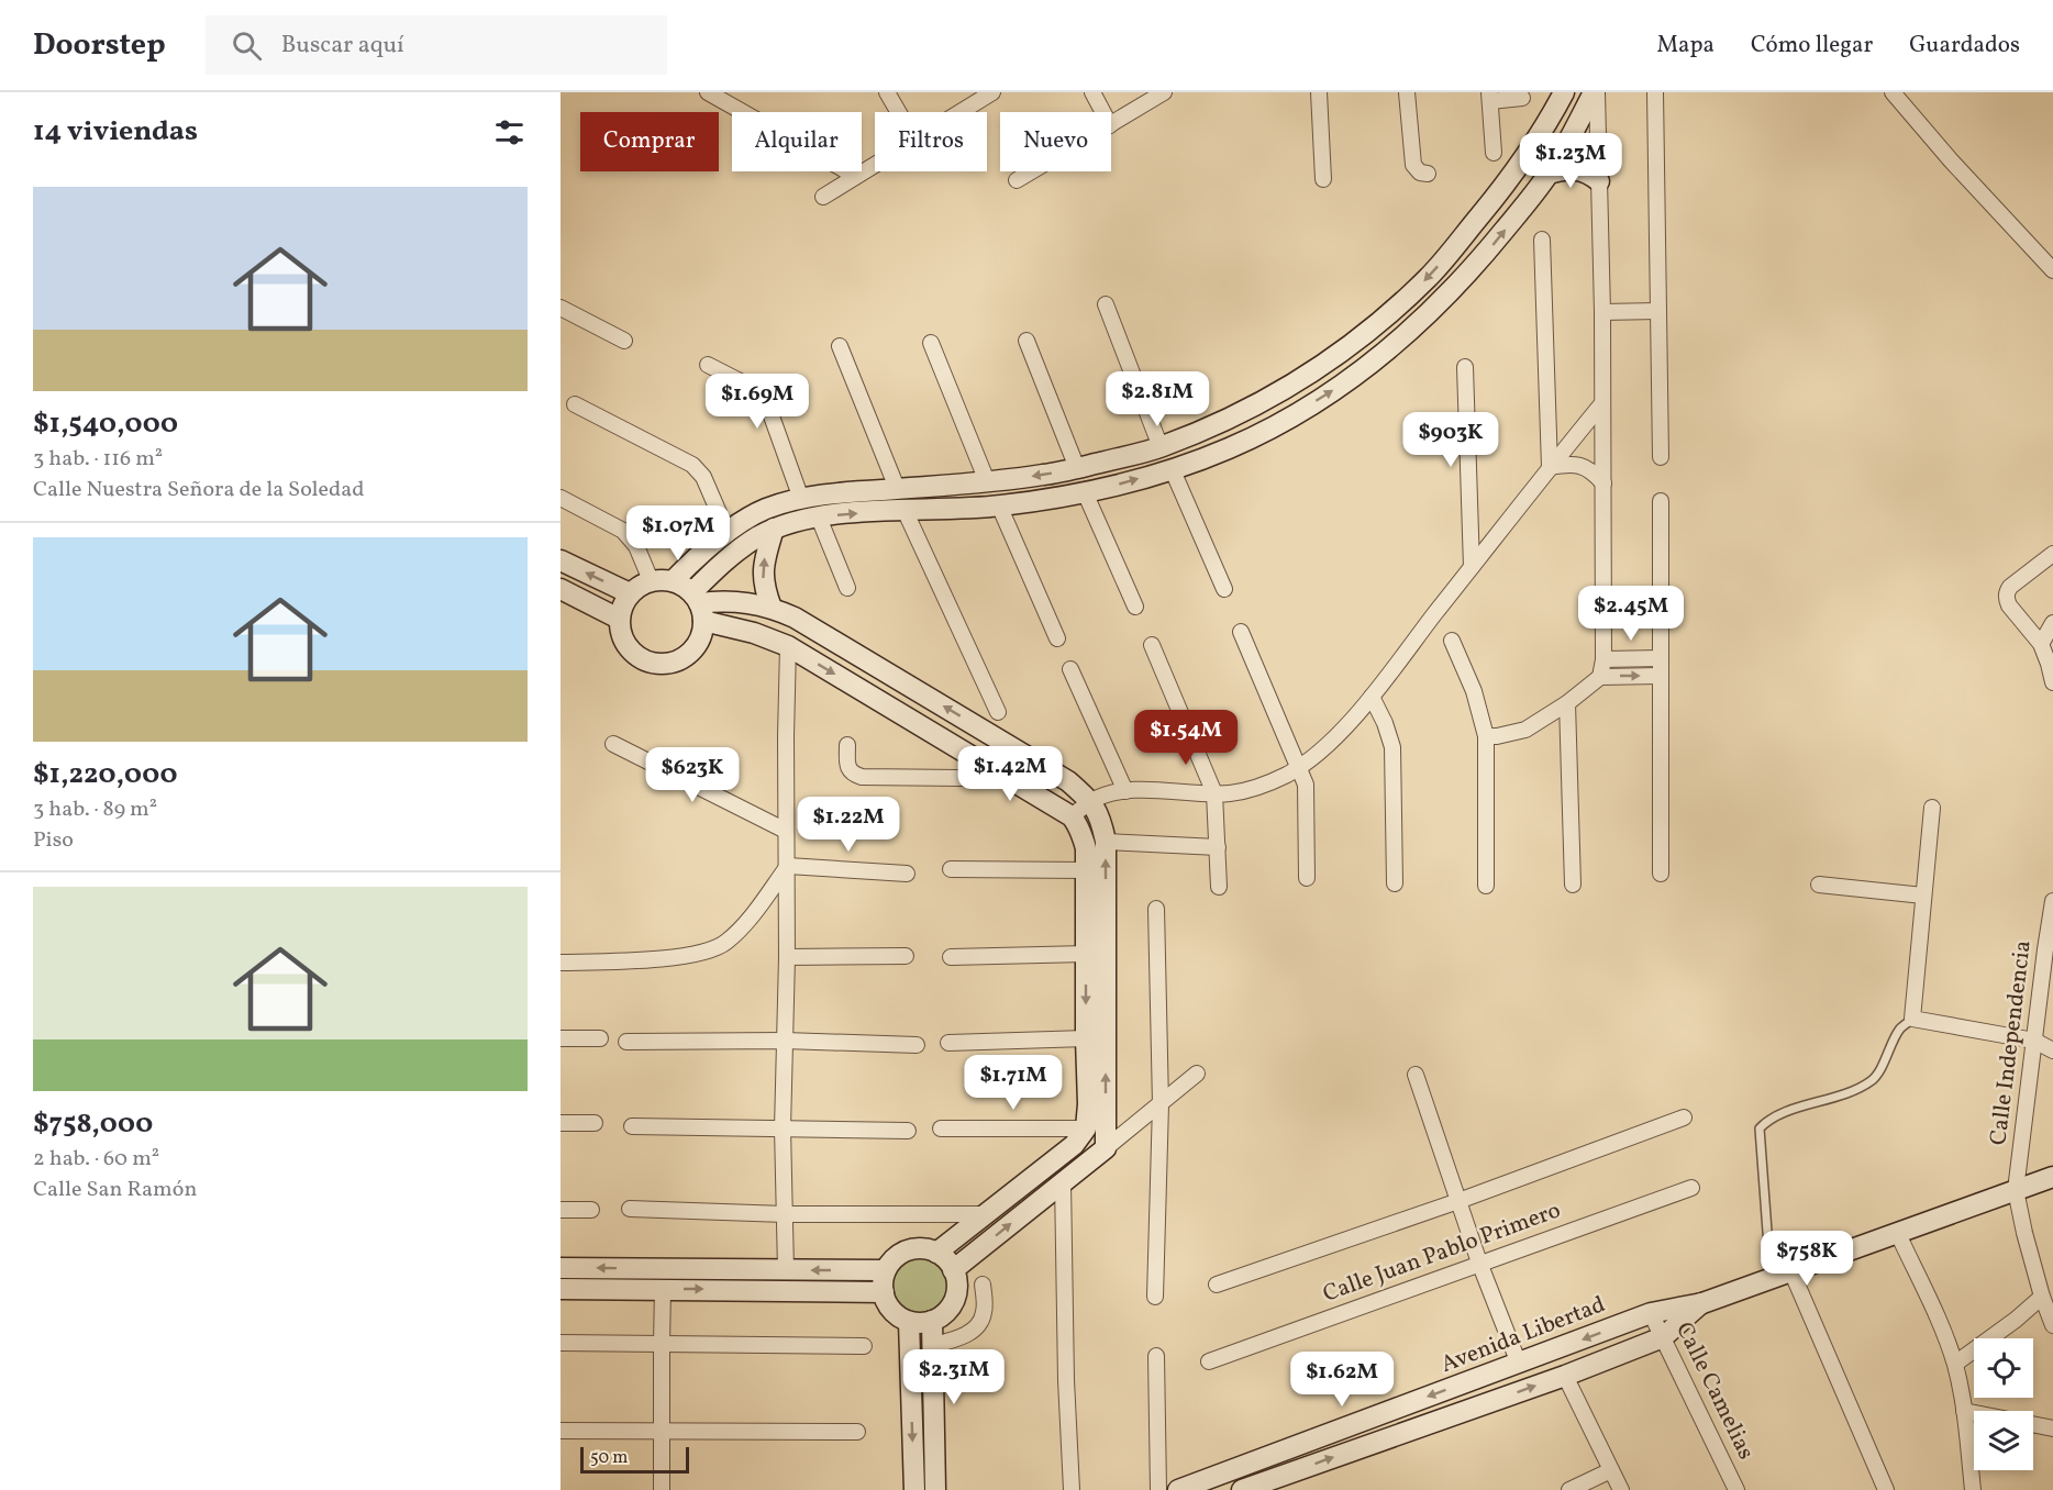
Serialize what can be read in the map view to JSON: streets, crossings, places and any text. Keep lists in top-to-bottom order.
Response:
{
  "streets": {
    "street": [
      "Calle Independencia",
      "Calle Juan Pablo Primero",
      "Avenida Libertad",
      "Calle Camelias"
    ]
  },
  "crossings": [
    ["Calle Independencia", "Avenida Libertad"],
    ["Avenida Libertad", "Calle Camelias"]
  ],
  "scale_bar": "50 m",
  "page": {
    "header": "Doorstep",
    "search": "Buscar aquí",
    "nav": ["Mapa", "Cómo llegar", "Guardados"],
    "heading": "14 viviendas",
    "chip": [
      "Comprar",
      "Alquilar",
      "Filtros",
      "Nuevo"
    ],
    "price": [
      "$1.23M",
      "$2.81M",
      "$1.69M",
      "$903K",
      "$1.07M",
      "$2.45M",
      "$1.54M",
      "$1.42M",
      "$623K",
      "$1.22M",
      "$1.71M",
      "$758K",
      "$2.31M",
      "$1.62M"
    ],
    "list": [
      {
        "name": "$1,540,000",
        "note": "3 hab. · 116 m² · Calle Nuestra Señora de la Soledad"
      },
      {
        "name": "$1,220,000",
        "note": "3 hab. · 89 m² · Piso"
      },
      {
        "name": "$758,000",
        "note": "2 hab. · 60 m² · Calle San Ramón"
      }
    ],
    "scale": "50 m"
  }
}
